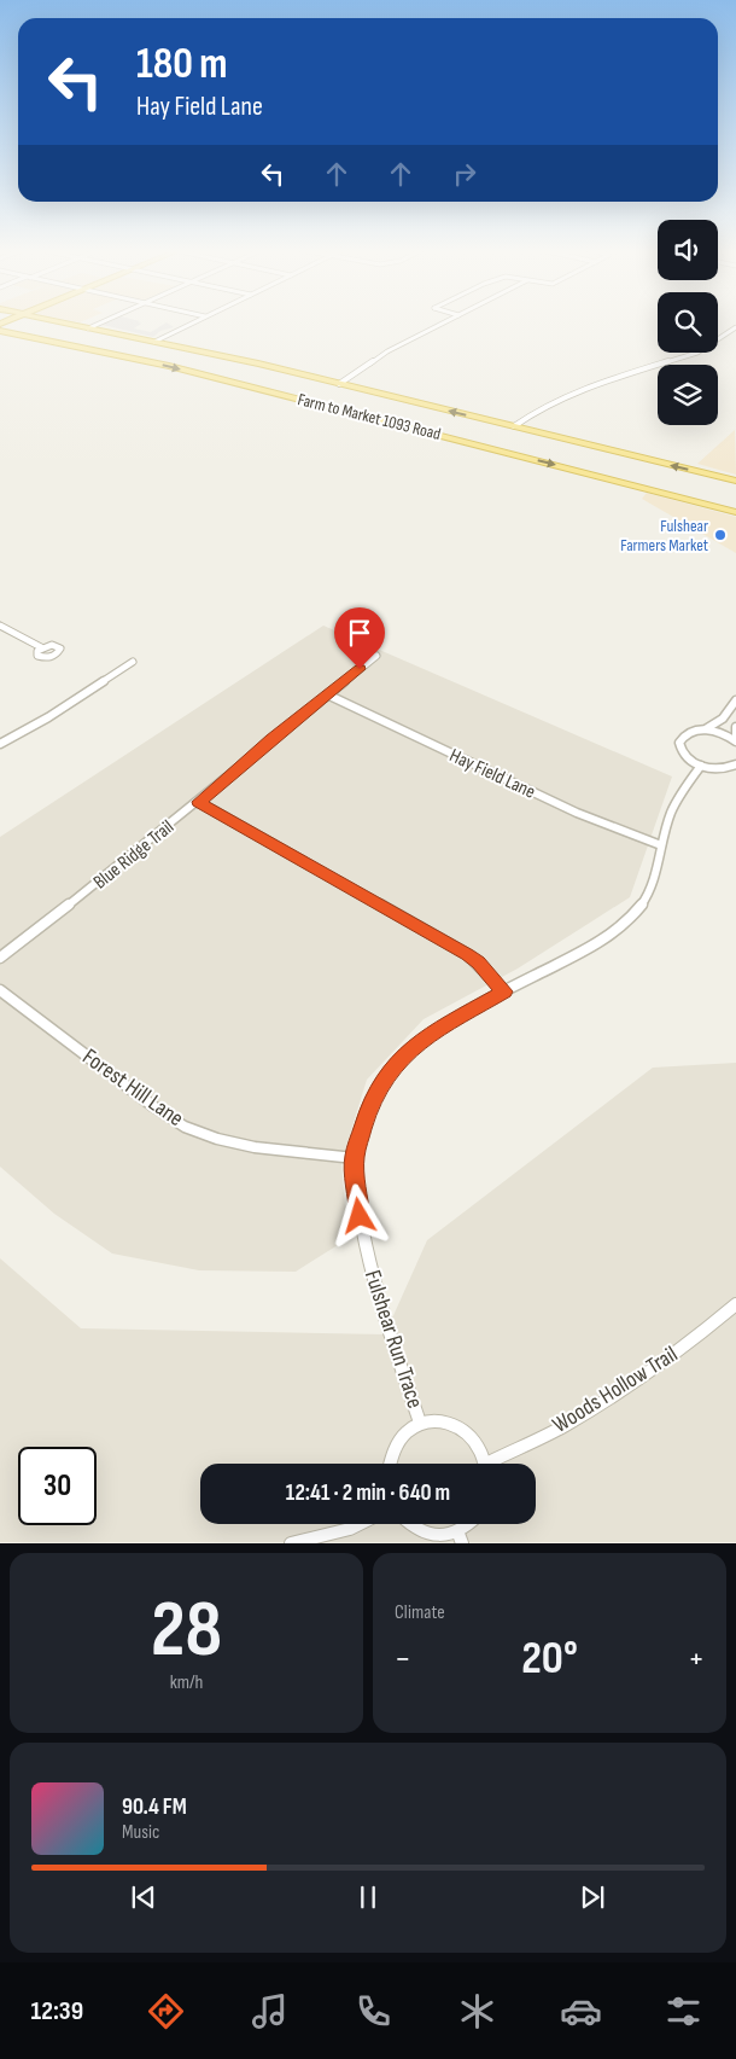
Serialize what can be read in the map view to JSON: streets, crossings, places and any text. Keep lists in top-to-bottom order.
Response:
{
  "streets": {
    "main road": ["Farm to Market 1093 Road"],
    "street": [
      "Hay Field Lane",
      "Blue Ridge Trail",
      "Forest Hill Lane",
      "Fulshear Run Trace",
      "Woods Hollow Trail"
    ]
  },
  "crossings": [
    ["Hay Field Lane", "Blue Ridge Trail"],
    ["Hay Field Lane", "Fulshear Run Trace"],
    ["Forest Hill Lane", "Fulshear Run Trace"]
  ],
  "places": ["Fulshear Farmers Market"],
  "page": {
    "turn": ["180 m", "Hay Field Lane"],
    "limit": "30",
    "trip": "12:41 · 2 min · 640 m",
    "tile": [
      ["28", "km/h"],
      "Climate"
    ],
    "heat": ["−", "20°", "+"],
    "song": ["90.4 FM", "Music"],
    "tabs": "12:39"
  }
}
